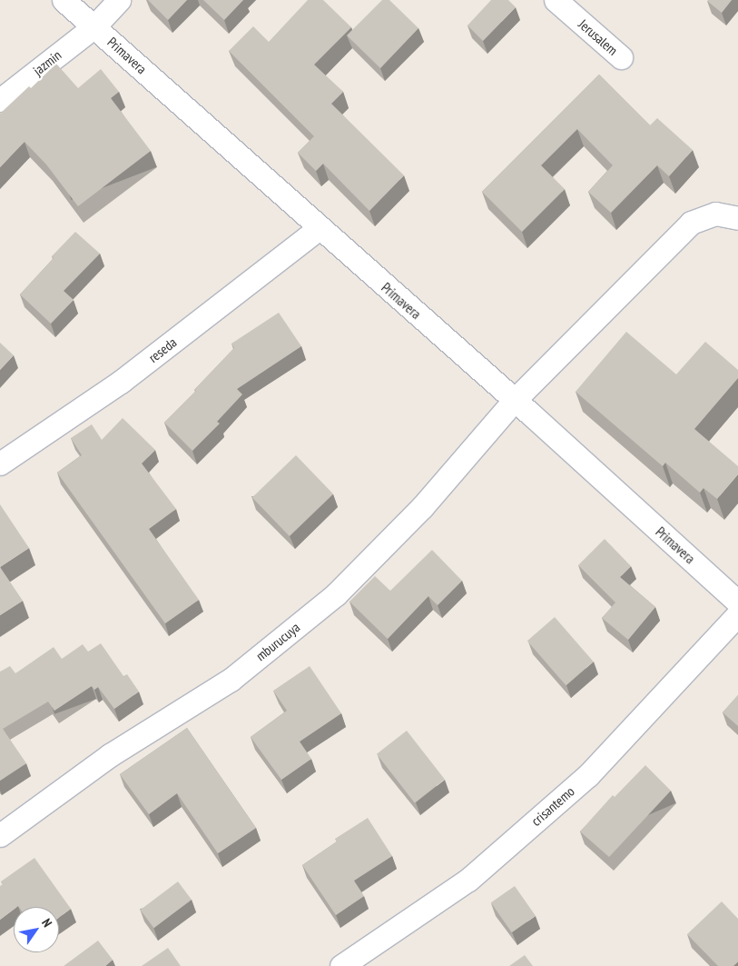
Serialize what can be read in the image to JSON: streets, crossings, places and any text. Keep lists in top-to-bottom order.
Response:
{
  "streets": {
    "street": [
      "Jerusalem",
      "Primavera",
      "jazmin",
      "reseda",
      "mburucuya",
      "crisantemo"
    ]
  },
  "crossings": [
    ["Primavera", "jazmin"],
    ["Primavera", "reseda"],
    ["Primavera", "mburucuya"]
  ],
  "north": "top right"
}
